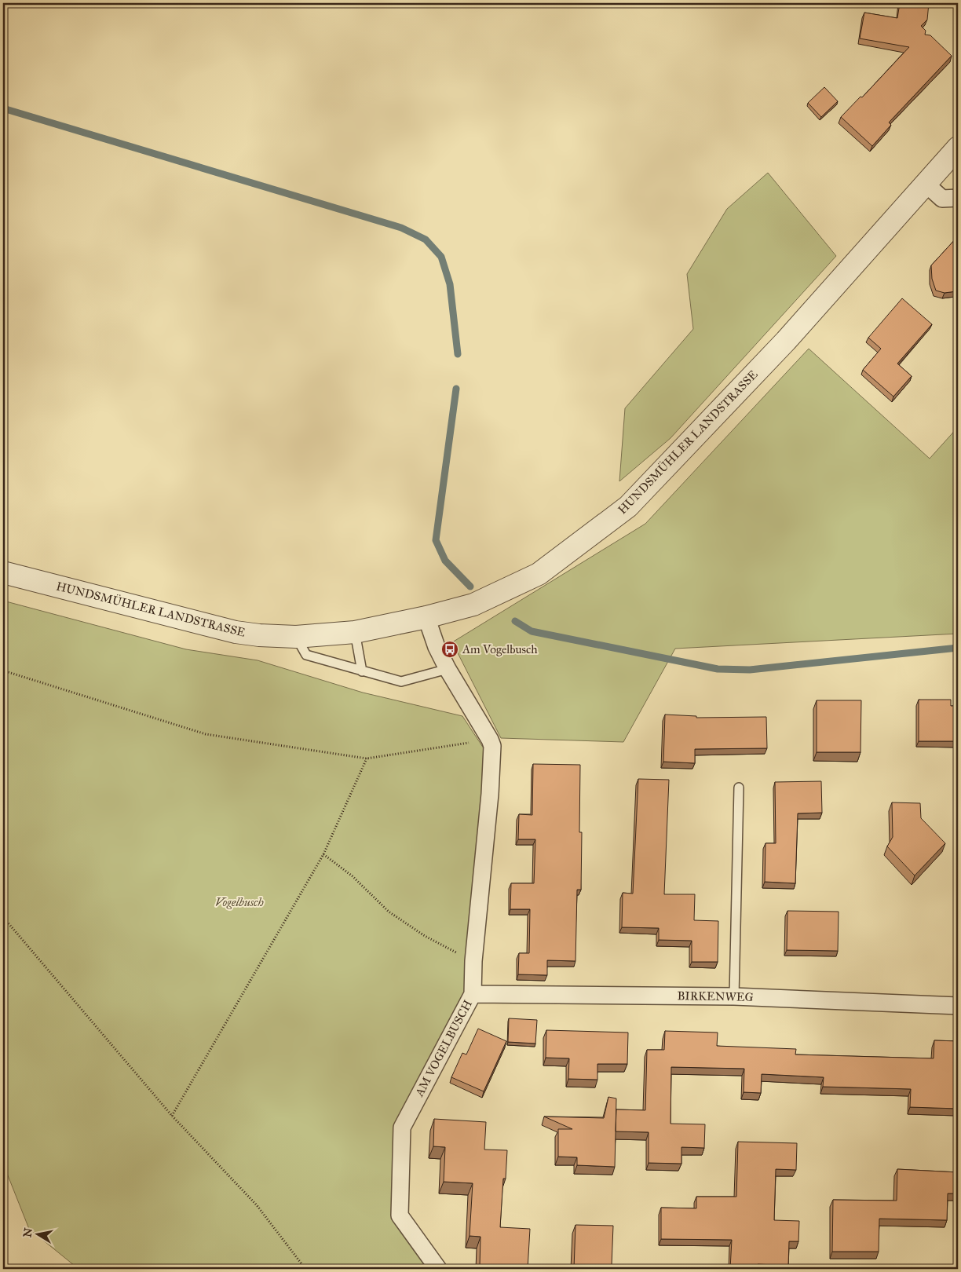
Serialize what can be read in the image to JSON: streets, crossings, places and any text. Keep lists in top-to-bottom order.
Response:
{
  "streets": {
    "street": ["HUNDSMÜHLER LANDSTRASSE", "BIRKENWEG", "AM VOGELBUSCH"]
  },
  "crossings": [
    ["HUNDSMÜHLER LANDSTRASSE", "AM VOGELBUSCH"],
    ["BIRKENWEG", "AM VOGELBUSCH"]
  ],
  "parks": ["Vogelbusch"],
  "places": {
    "bus stop": ["Am Vogelbusch"]
  },
  "north": "left"
}
